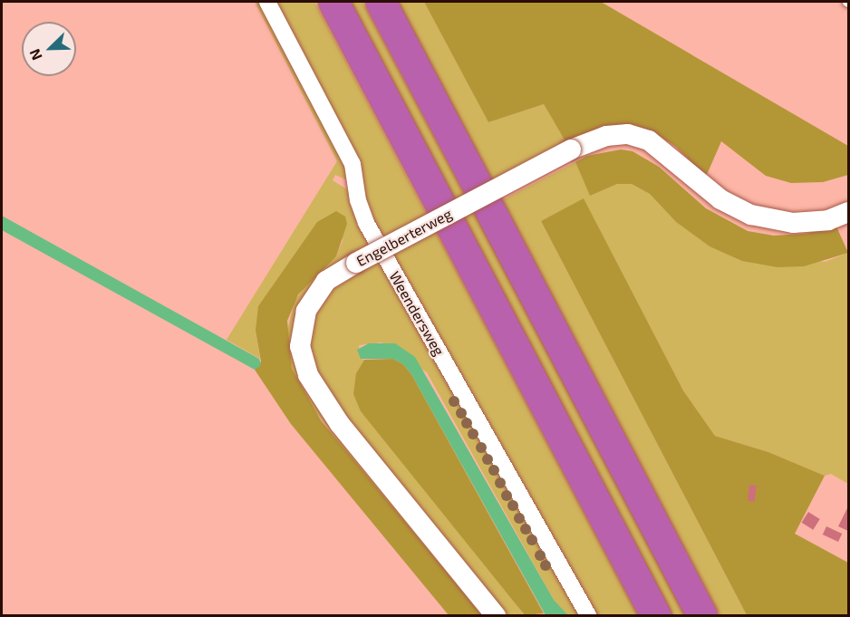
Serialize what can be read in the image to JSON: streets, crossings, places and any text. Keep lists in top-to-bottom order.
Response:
{
  "streets": {
    "street": ["Engelberterweg", "Weendersweg"]
  },
  "north": "bottom left"
}
